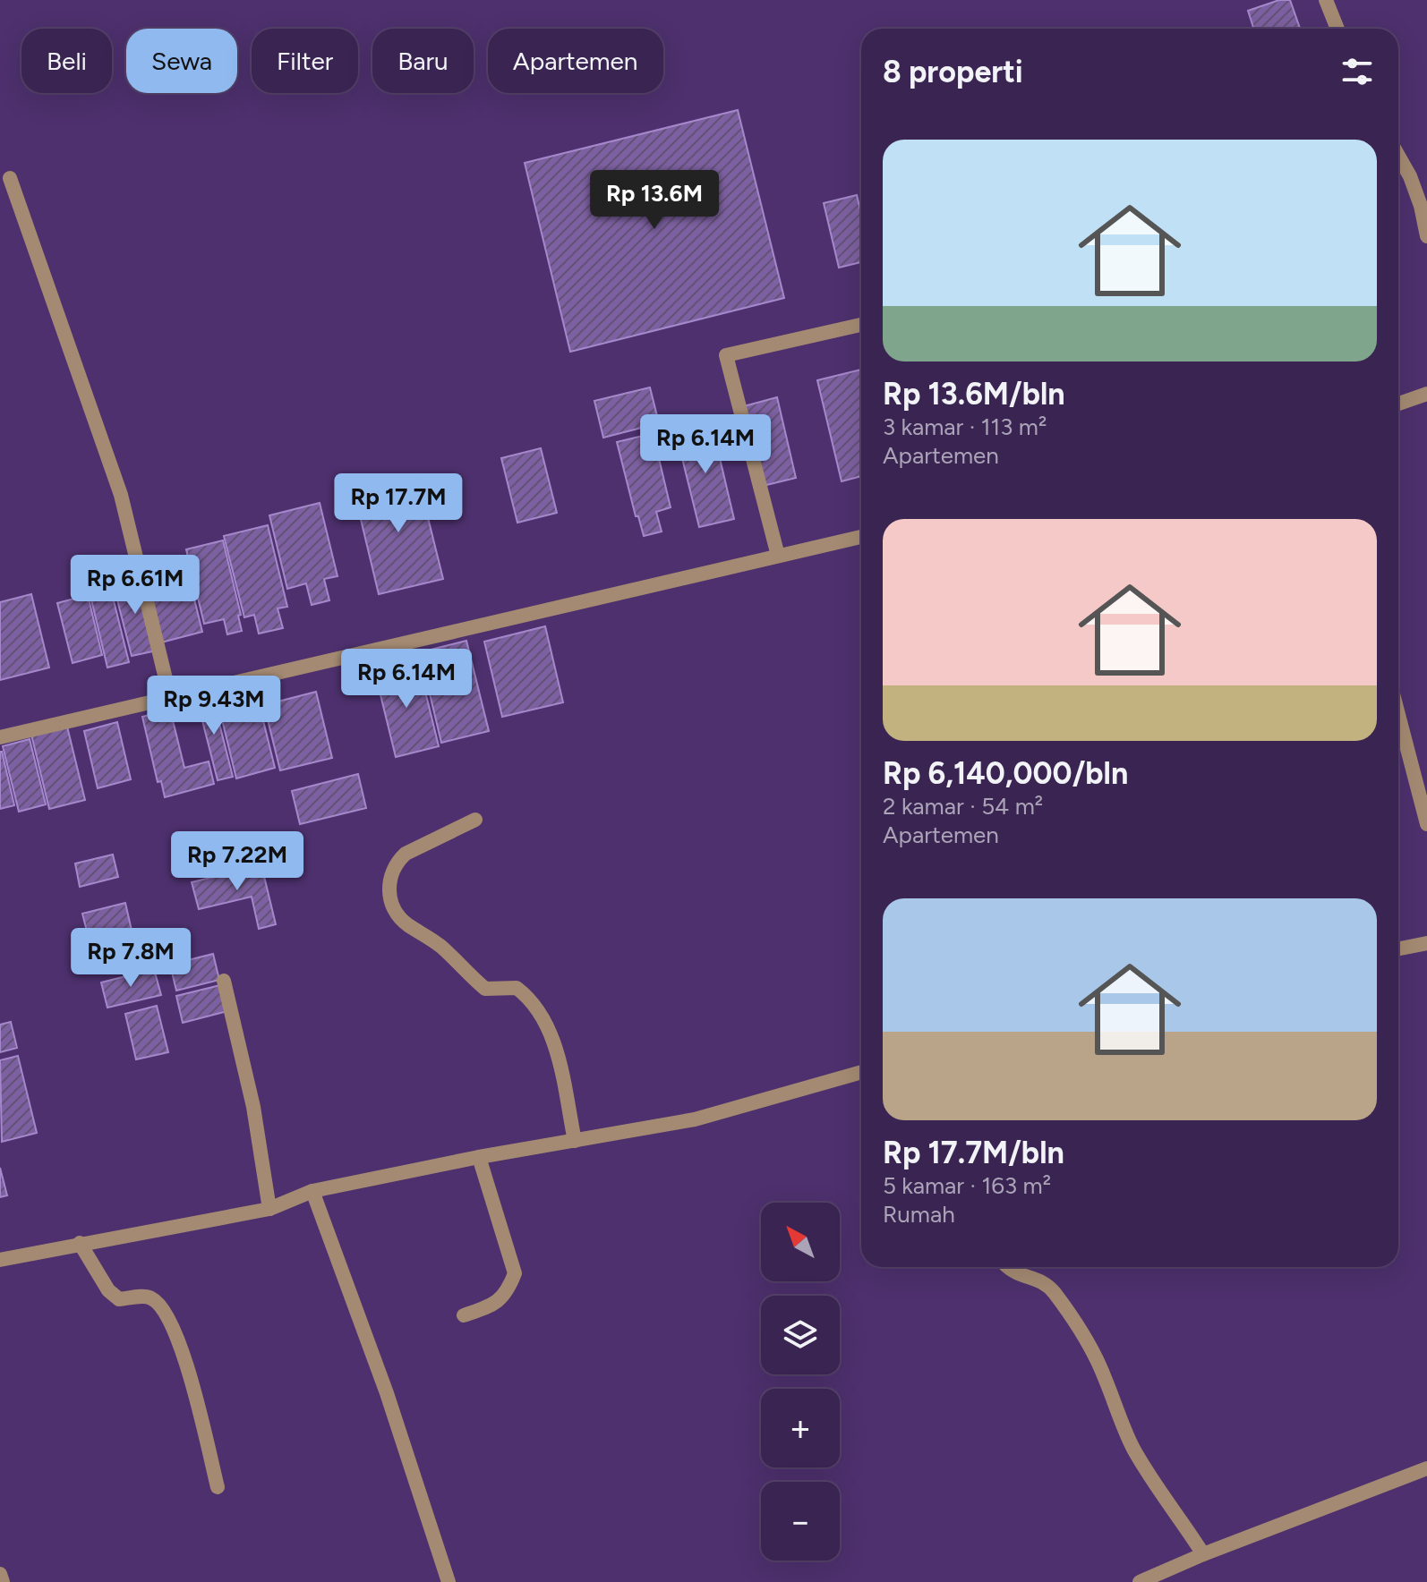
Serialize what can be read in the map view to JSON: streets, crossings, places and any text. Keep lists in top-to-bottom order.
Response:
{
  "north": "top left",
  "page": {
    "chip": [
      "Beli",
      "Sewa",
      "Filter",
      "Baru",
      "Apartemen"
    ],
    "heading": "8 properti",
    "list": [
      {
        "name": "Rp 13.6M/bln",
        "note": "3 kamar · 113 m² · Apartemen"
      },
      {
        "name": "Rp 6,140,000/bln",
        "note": "2 kamar · 54 m² · Apartemen"
      },
      {
        "name": "Rp 17.7M/bln",
        "note": "5 kamar · 163 m² · Rumah"
      }
    ],
    "price": [
      "Rp 13.6M",
      "Rp 6.14M",
      "Rp 17.7M",
      "Rp 6.61M",
      "Rp 6.14M",
      "Rp 9.43M",
      "Rp 7.22M",
      "Rp 7.8M"
    ],
    "map_buttons": ["+", "−"]
  }
}
